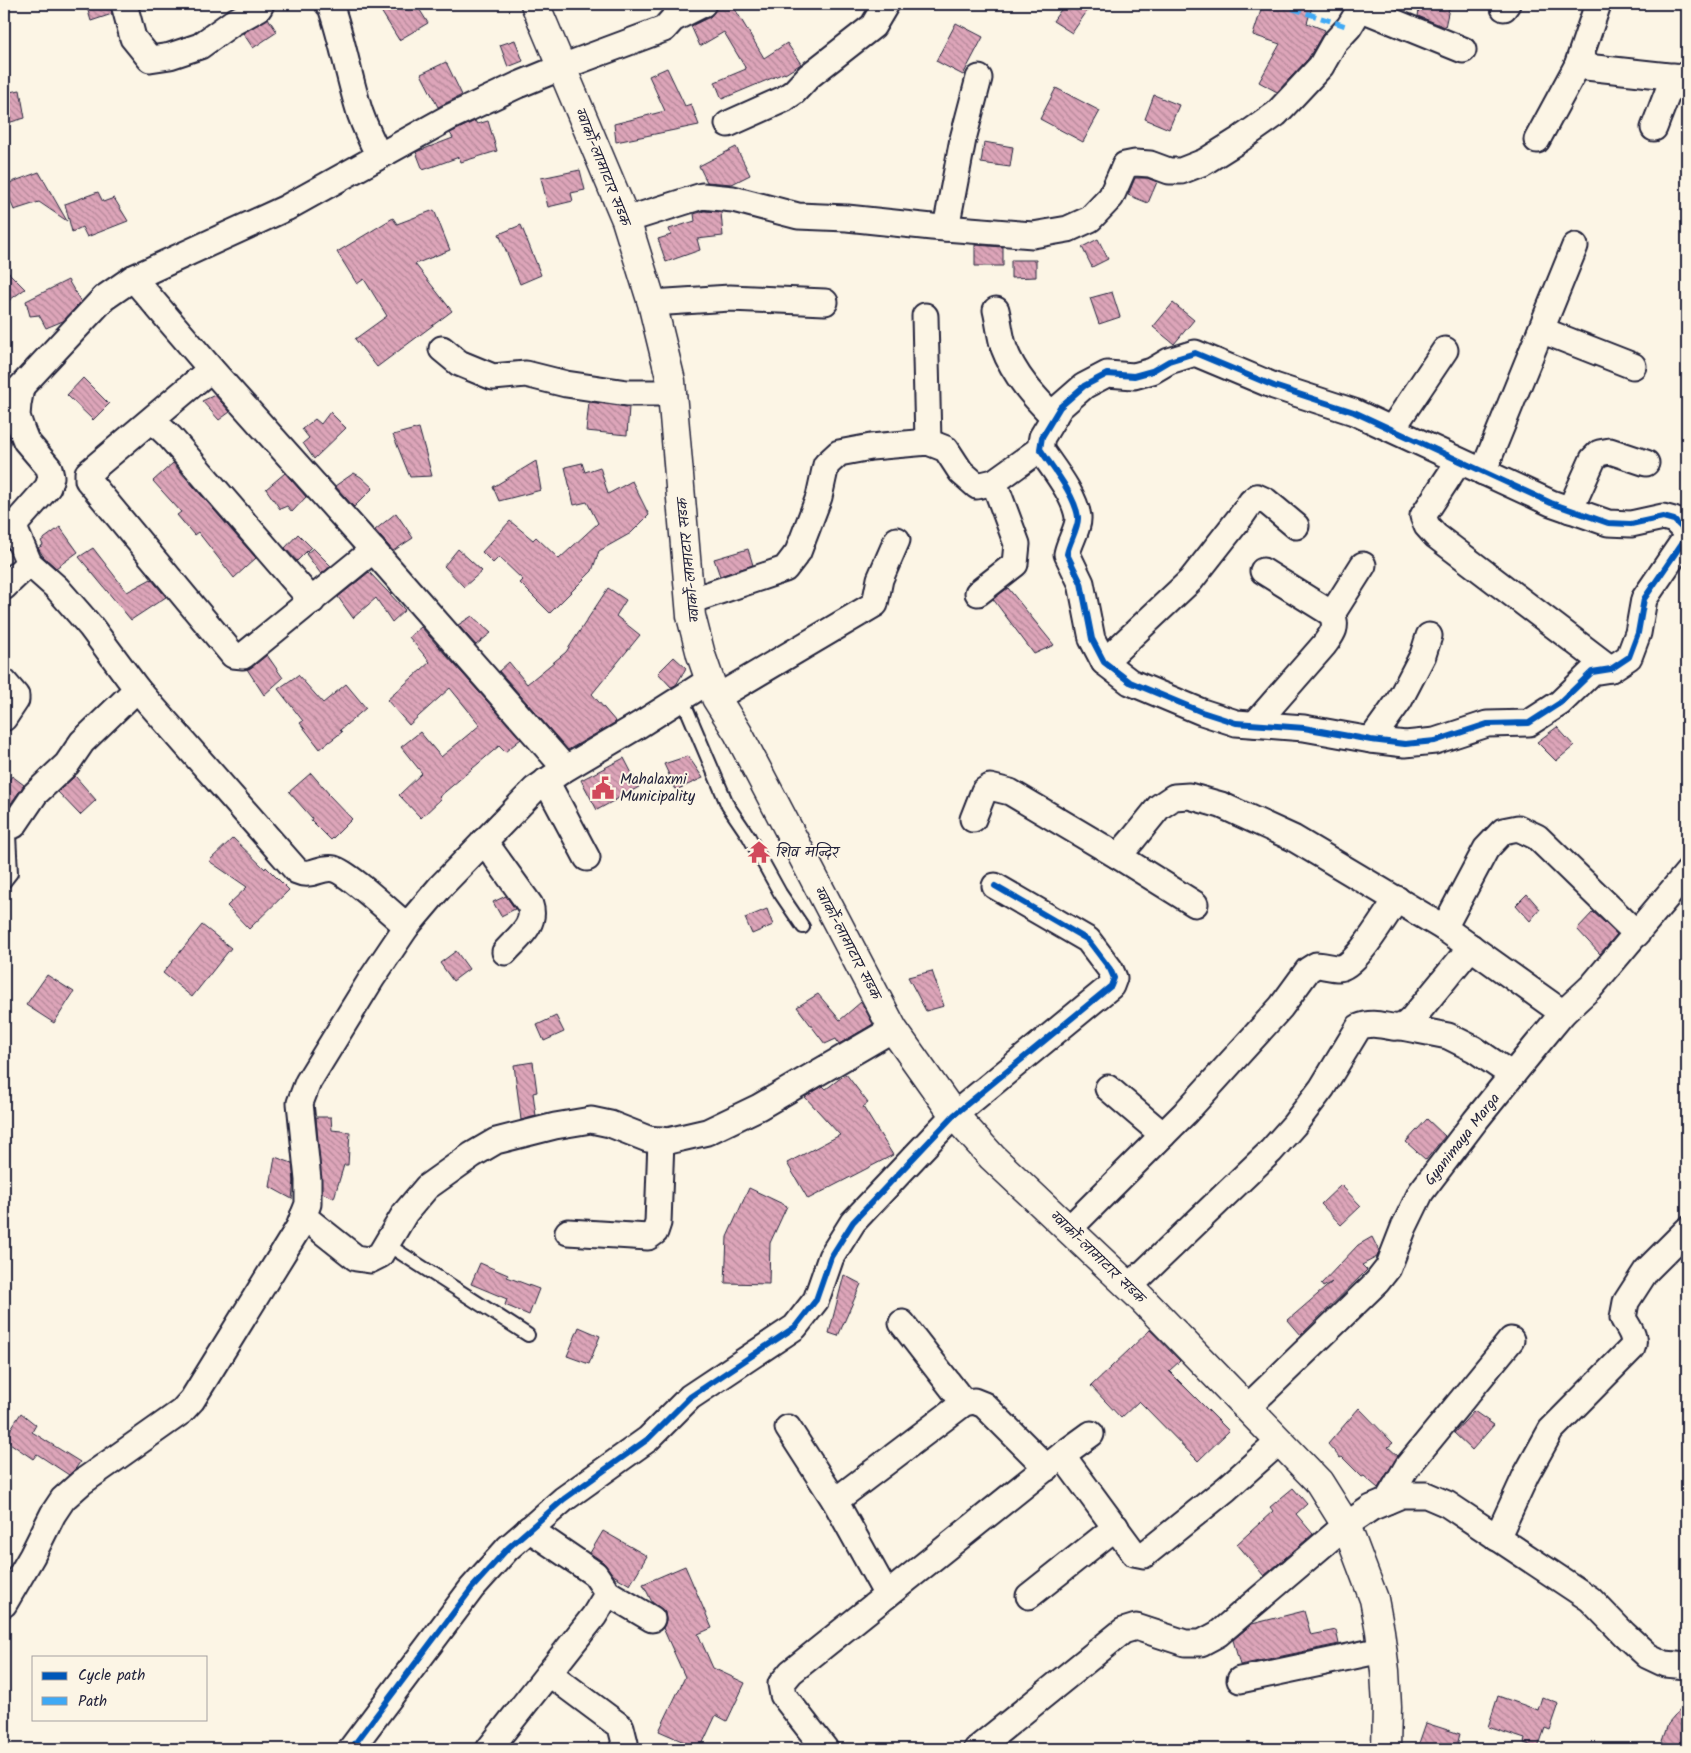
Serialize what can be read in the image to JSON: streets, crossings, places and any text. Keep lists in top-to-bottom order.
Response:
{
  "streets": {
    "main road": ["ग्वार्को-लामाटार सडक"],
    "street": ["Gyanimaya Marga"]
  },
  "crossings": [
    ["ग्वार्को-लामाटार सडक", "Gyanimaya Marga"]
  ],
  "places": {
    "public building": ["Mahalaxmi Municipality"],
    "temple": ["शिव मन्दिर"]
  },
  "legend": ["Cycle path", "Path"]
}
